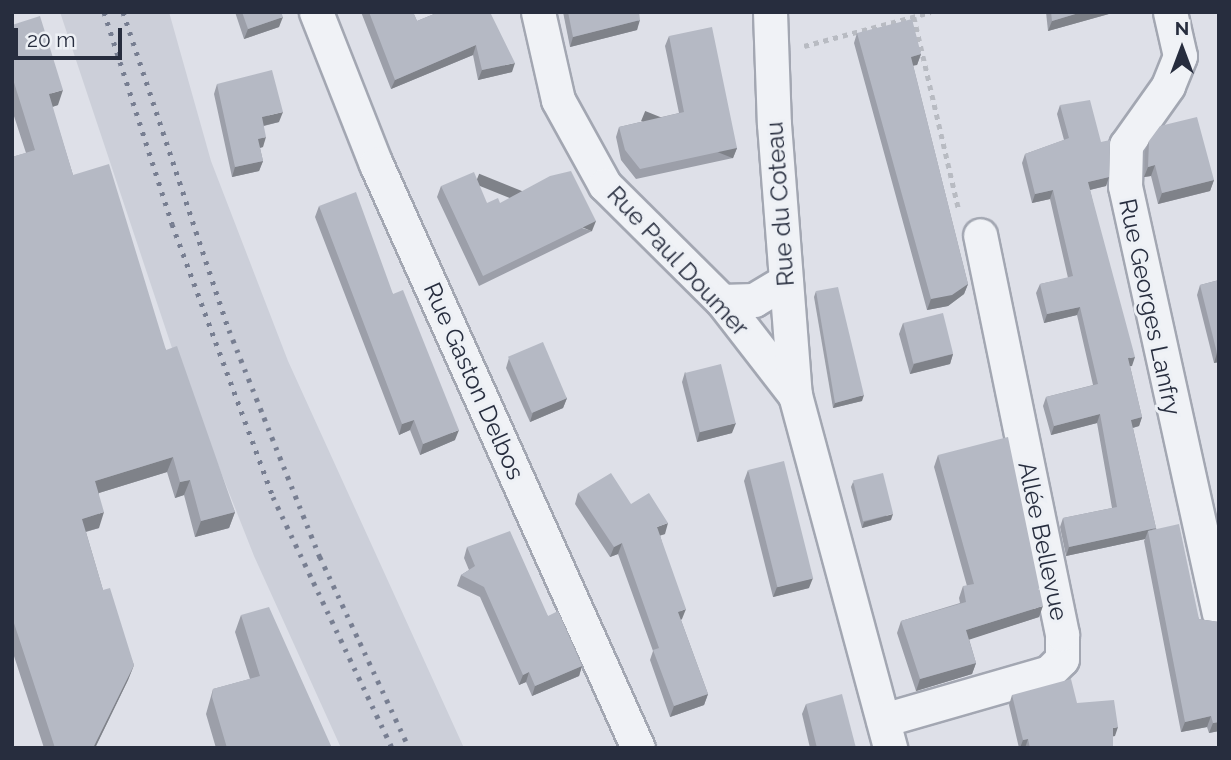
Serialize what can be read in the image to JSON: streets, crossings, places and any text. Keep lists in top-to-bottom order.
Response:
{
  "streets": {
    "street": [
      "Rue du Coteau",
      "Rue Paul Doumer",
      "Rue Georges Lanfry",
      "Rue Gaston Delbos",
      "Allée Bellevue"
    ]
  },
  "crossings": [
    ["Rue du Coteau", "Rue Paul Doumer"],
    ["Rue Paul Doumer", "Allée Bellevue"]
  ],
  "scale_bar": "20 m",
  "north": "top"
}
